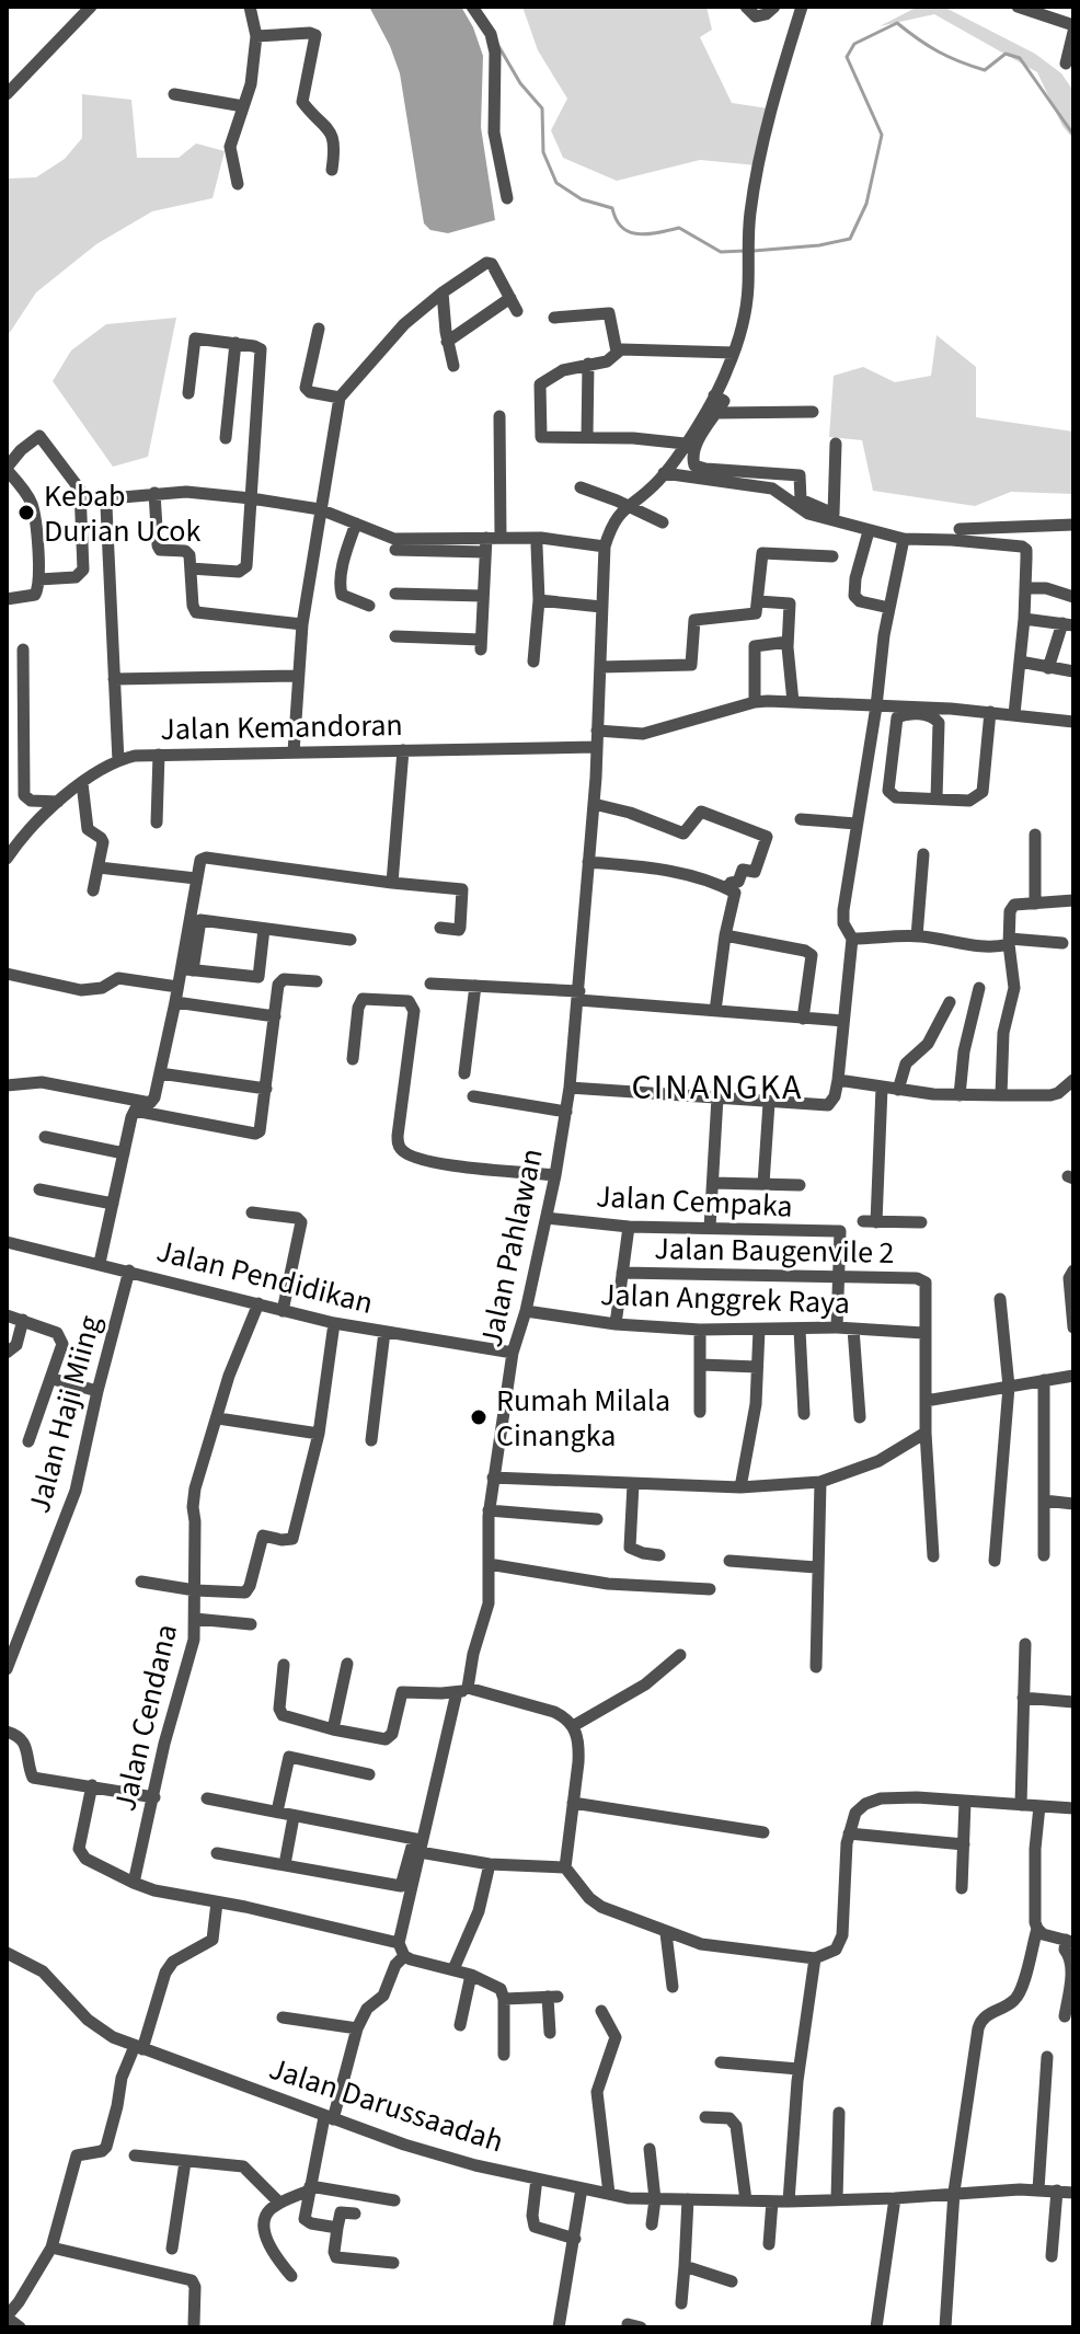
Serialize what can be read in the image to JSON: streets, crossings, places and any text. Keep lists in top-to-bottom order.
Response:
{
  "streets": {
    "street": [
      "Jalan Kemandoran",
      "Jalan Cempaka",
      "Jalan Pahlawan",
      "Jalan Baugenvile 2",
      "Jalan Pendidikan",
      "Jalan Anggrek Raya",
      "Jalan Haji Miing",
      "Jalan Cendana",
      "Jalan Darussaadah"
    ]
  },
  "crossings": [
    ["Jalan Kemandoran", "Jalan Pahlawan"],
    ["Jalan Cempaka", "Jalan Pahlawan"],
    ["Jalan Cempaka", "Jalan Baugenvile 2"],
    ["Jalan Pahlawan", "Jalan Pendidikan"],
    ["Jalan Pahlawan", "Jalan Anggrek Raya"],
    ["Jalan Baugenvile 2", "Jalan Anggrek Raya"],
    ["Jalan Pendidikan", "Jalan Haji Miing"],
    ["Jalan Pendidikan", "Jalan Cendana"]
  ],
  "districts": ["CINANGKA"],
  "places": ["Kebab Durian Ucok", "Rumah Milala Cinangka"]
}
